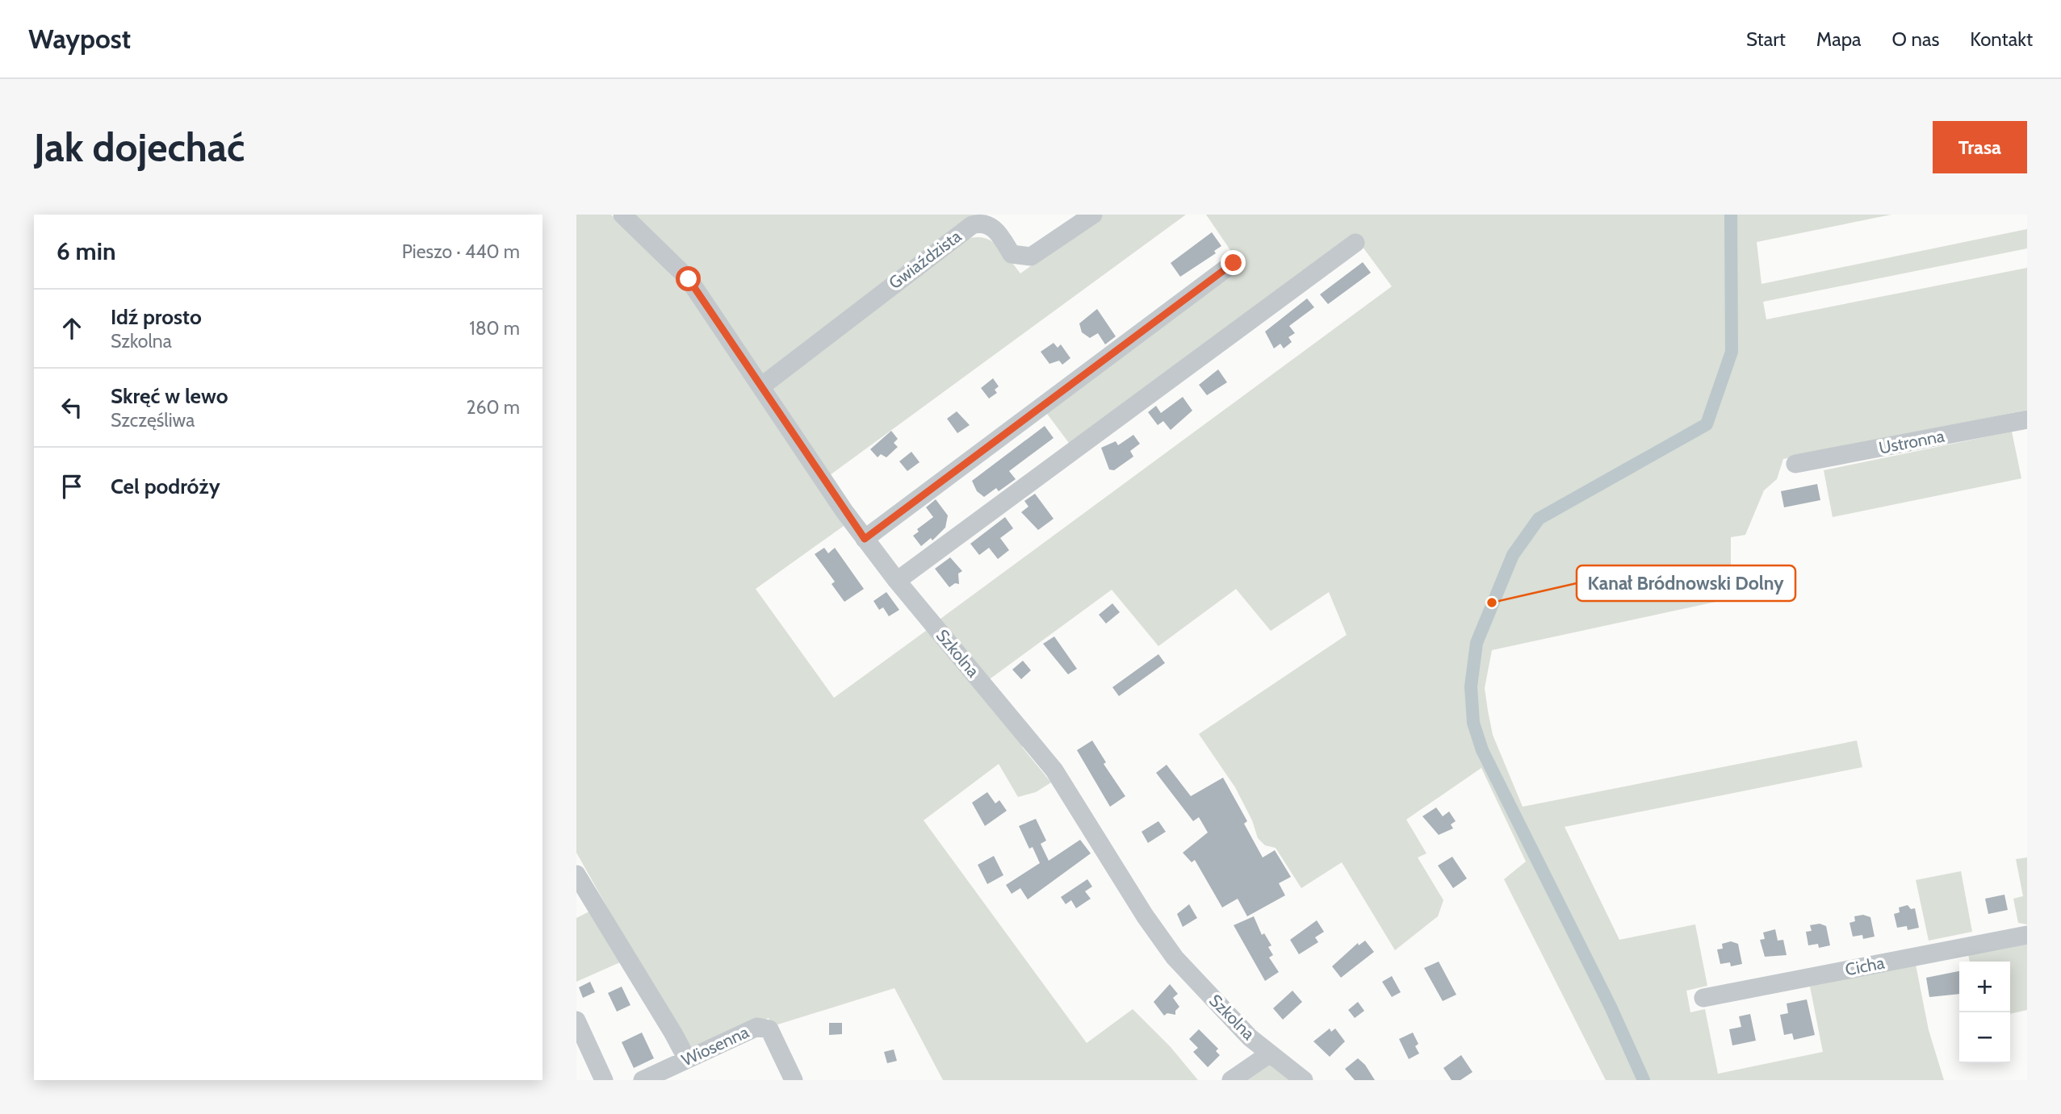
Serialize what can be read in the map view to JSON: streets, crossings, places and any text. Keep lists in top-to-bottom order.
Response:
{
  "streets": {
    "street": [
      "Gwiaździsta",
      "Ustronna",
      "Szkolna",
      "Cicha",
      "Wiosenna"
    ]
  },
  "crossings": [
    ["Gwiaździsta", "Szkolna"]
  ],
  "places": ["Kanał Bródnowski Dolny"],
  "page": {
    "header": "Waypost",
    "nav": [
      "Start",
      "Mapa",
      "O nas",
      "Kontakt"
    ],
    "buttons": "Trasa",
    "title": "Jak dojechać",
    "heading": ["6 min", "Pieszo · 440 m"],
    "list": [
      ["Idź prosto", "Szkolna", "180 m"],
      ["Skręć w lewo", "Szczęśliwa", "260 m"],
      "Cel podróży"
    ],
    "map_buttons": ["+", "−"]
  }
}
